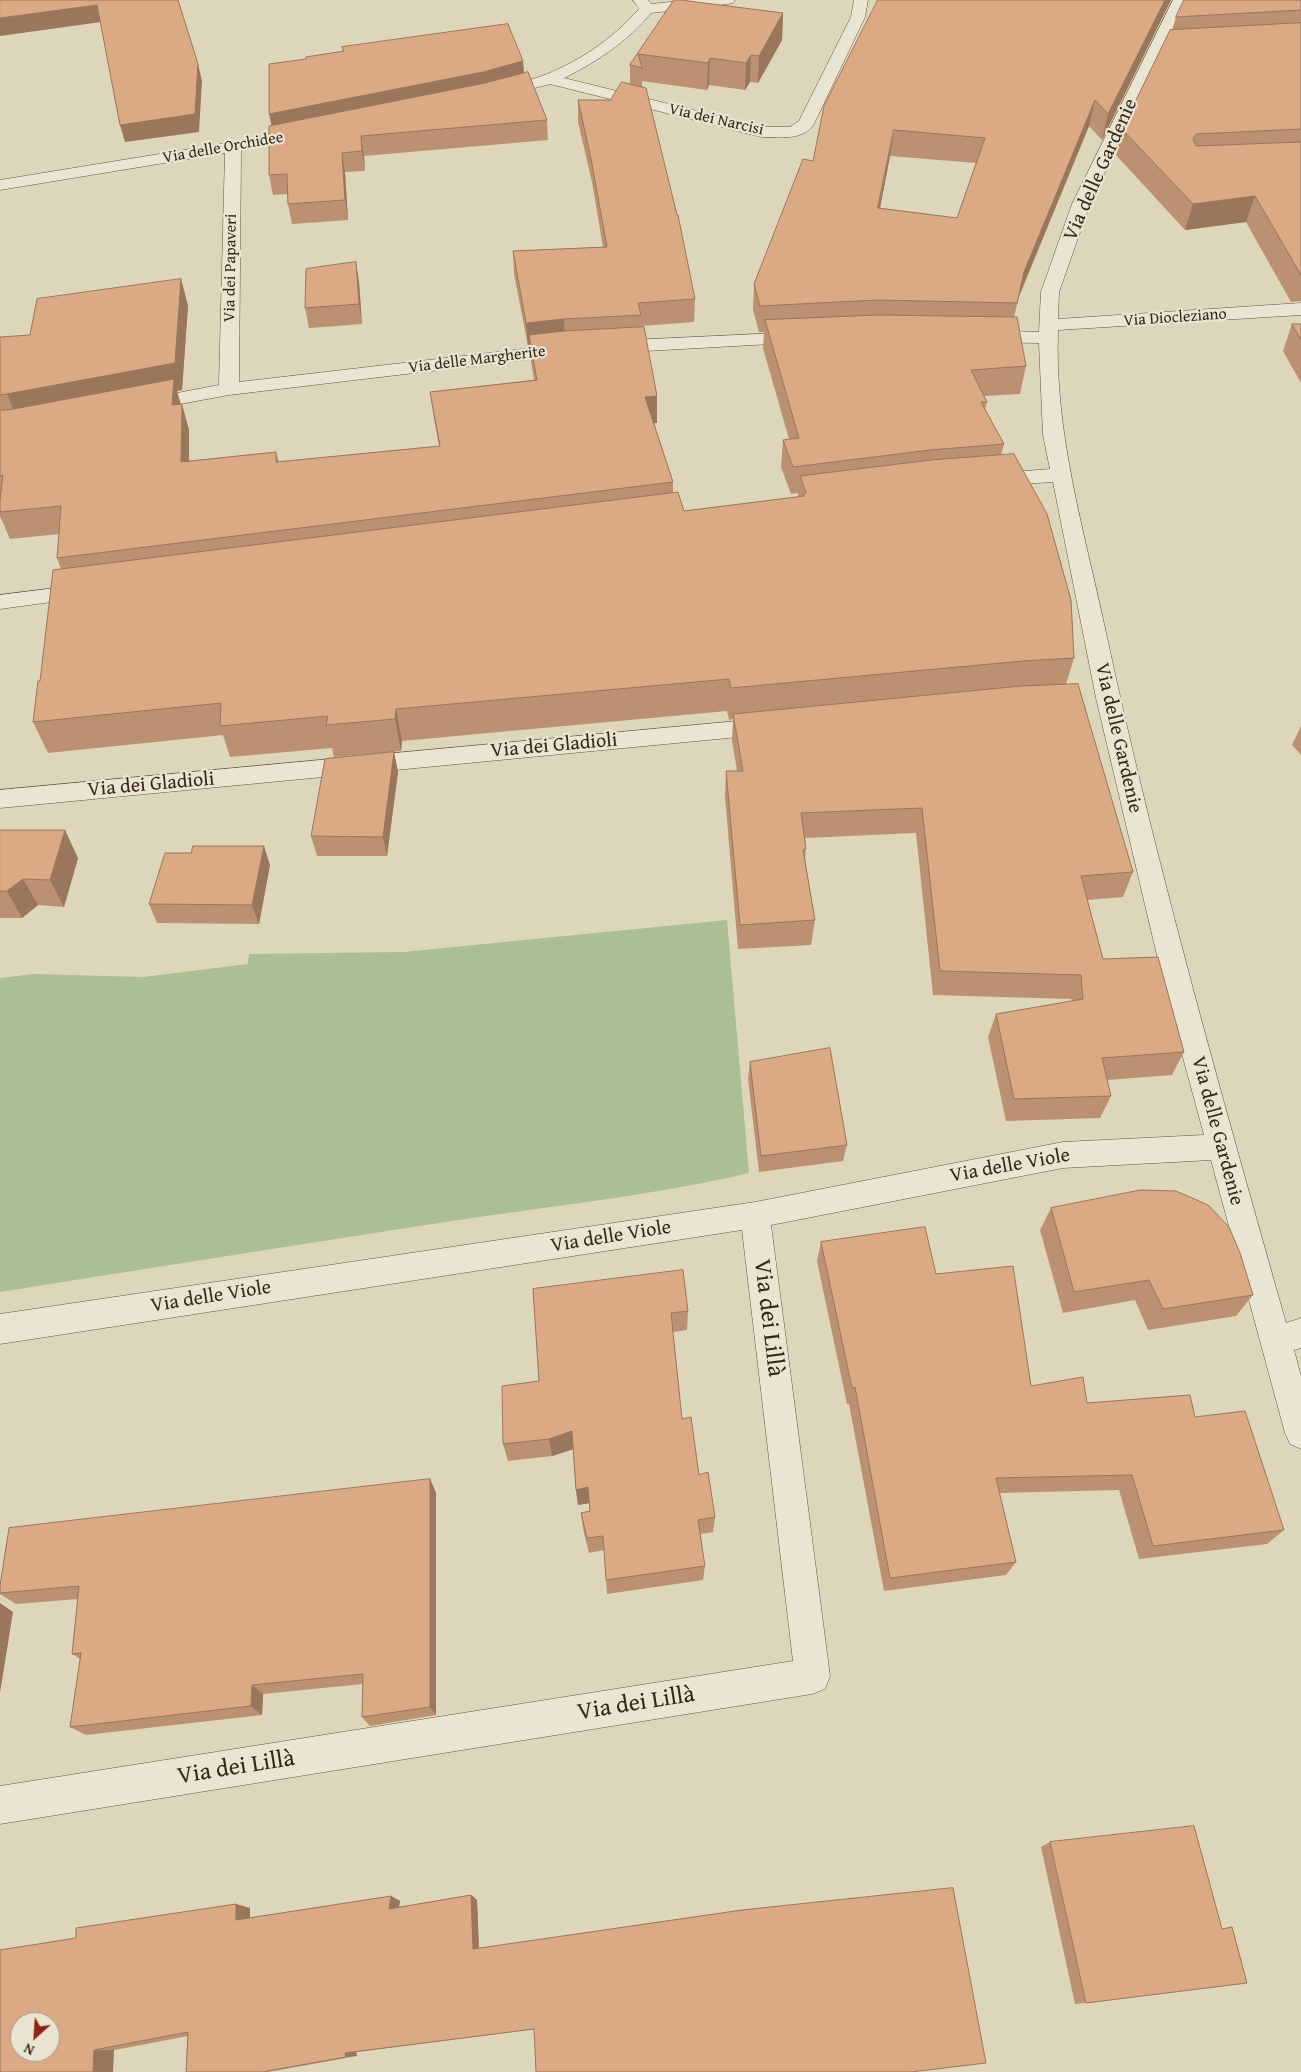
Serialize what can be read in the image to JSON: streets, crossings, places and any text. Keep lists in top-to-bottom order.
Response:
{
  "streets": {
    "street": [
      "Via dei Narcisi",
      "Via delle Orchidee",
      "Via delle Gardenie",
      "Via dei Papaveri",
      "Via Diocleziano",
      "Via delle Margherite",
      "Via dei Gladioli",
      "Via delle Viole",
      "Via dei Lillà"
    ]
  },
  "crossings": [
    ["Via delle Orchidee", "Via dei Papaveri"],
    ["Via delle Gardenie", "Via Diocleziano"],
    ["Via delle Gardenie", "Via delle Viole"],
    ["Via dei Papaveri", "Via delle Margherite"],
    ["Via delle Viole", "Via dei Lillà"]
  ],
  "north": "bottom left"
}
